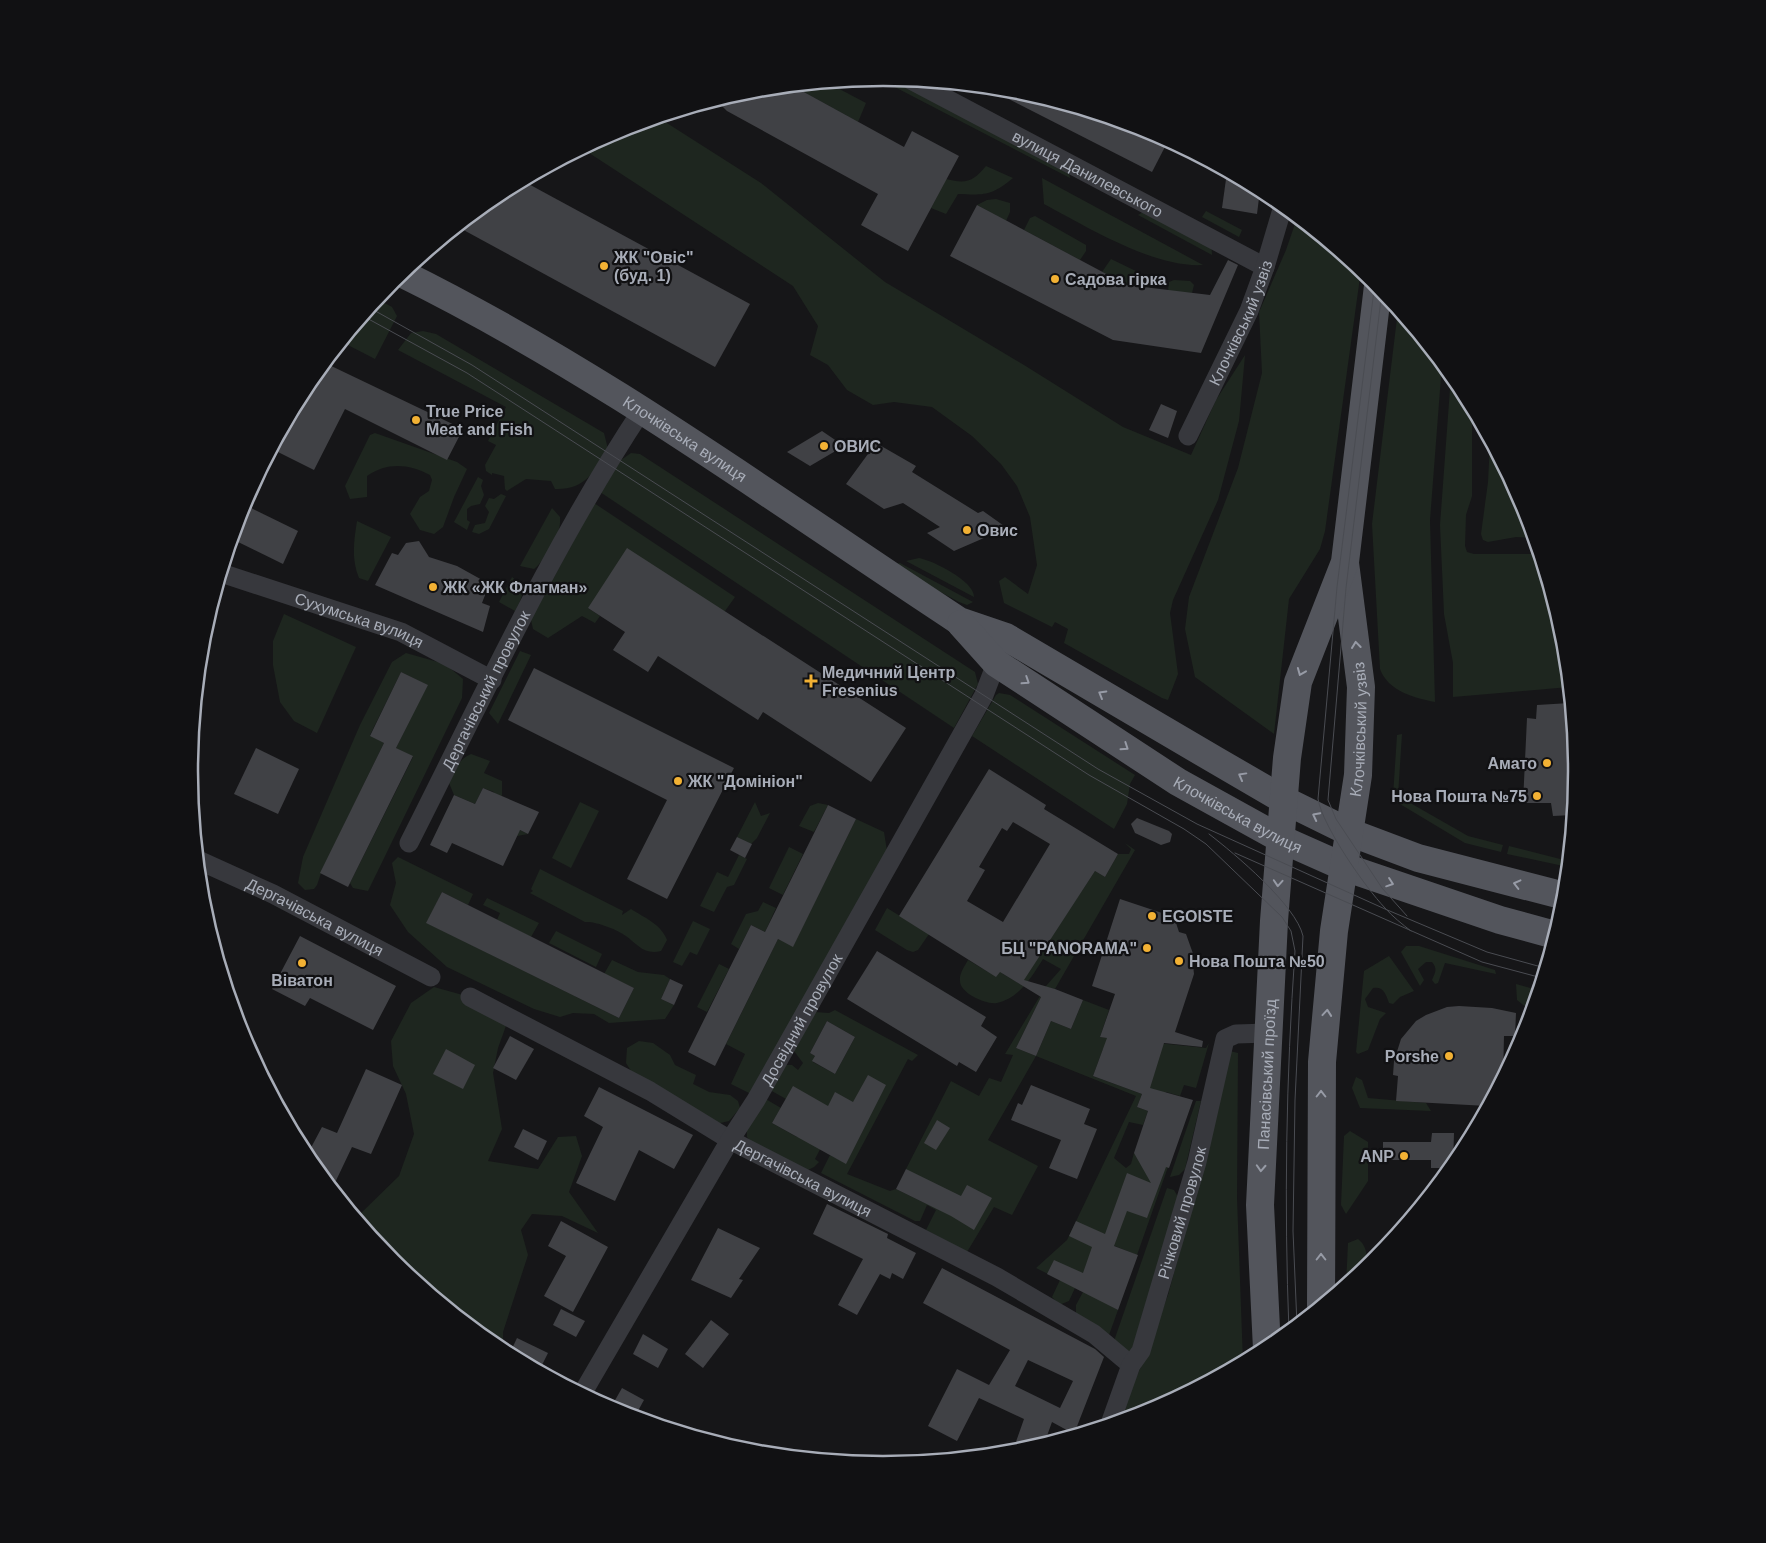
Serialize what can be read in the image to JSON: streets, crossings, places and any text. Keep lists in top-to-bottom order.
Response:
{
  "streets": {
    "main road": ["Клочківський узвіз", "Клочківська вулиця", "Панасівський проїзд"],
    "street": [
      "вулиця Данилевського",
      "Сухумська вулиця",
      "Дергачівський провулок",
      "Дергачівська вулиця",
      "Досвідний провулок",
      "Річковий провулок"
    ]
  },
  "crossings": [
    ["вулиця Данилевського", "Клочківський узвіз"],
    ["Клочківський узвіз", "Клочківська вулиця"],
    ["Клочківський узвіз", "Панасівський проїзд"],
    ["Клочківська вулиця", "Дергачівський провулок"],
    ["Клочківська вулиця", "Досвідний провулок"],
    ["Клочківська вулиця", "Панасівський проїзд"],
    ["Сухумська вулиця", "Дергачівський провулок"],
    ["Дергачівська вулиця", "Досвідний провулок"],
    ["Дергачівська вулиця", "Річковий провулок"],
    ["Панасівський проїзд", "Річковий провулок"]
  ],
  "places": {
    "other": [
      "ЖК \"Овіс\" (буд. 1)",
      "Садова гірка",
      "True Price Meat and Fish",
      "ОВИС",
      "Овис",
      "ЖК «ЖК Флагман»",
      "Амато",
      "ЖК \"Домініон\"",
      "Нова Пошта №75",
      "EGOISTE",
      "БЦ \"PANORAMA\"",
      "Нова Пошта №50",
      "Віватон",
      "Porshe",
      "ANP"
    ],
    "health": ["Медичний Центр Fresenius"]
  }
}
